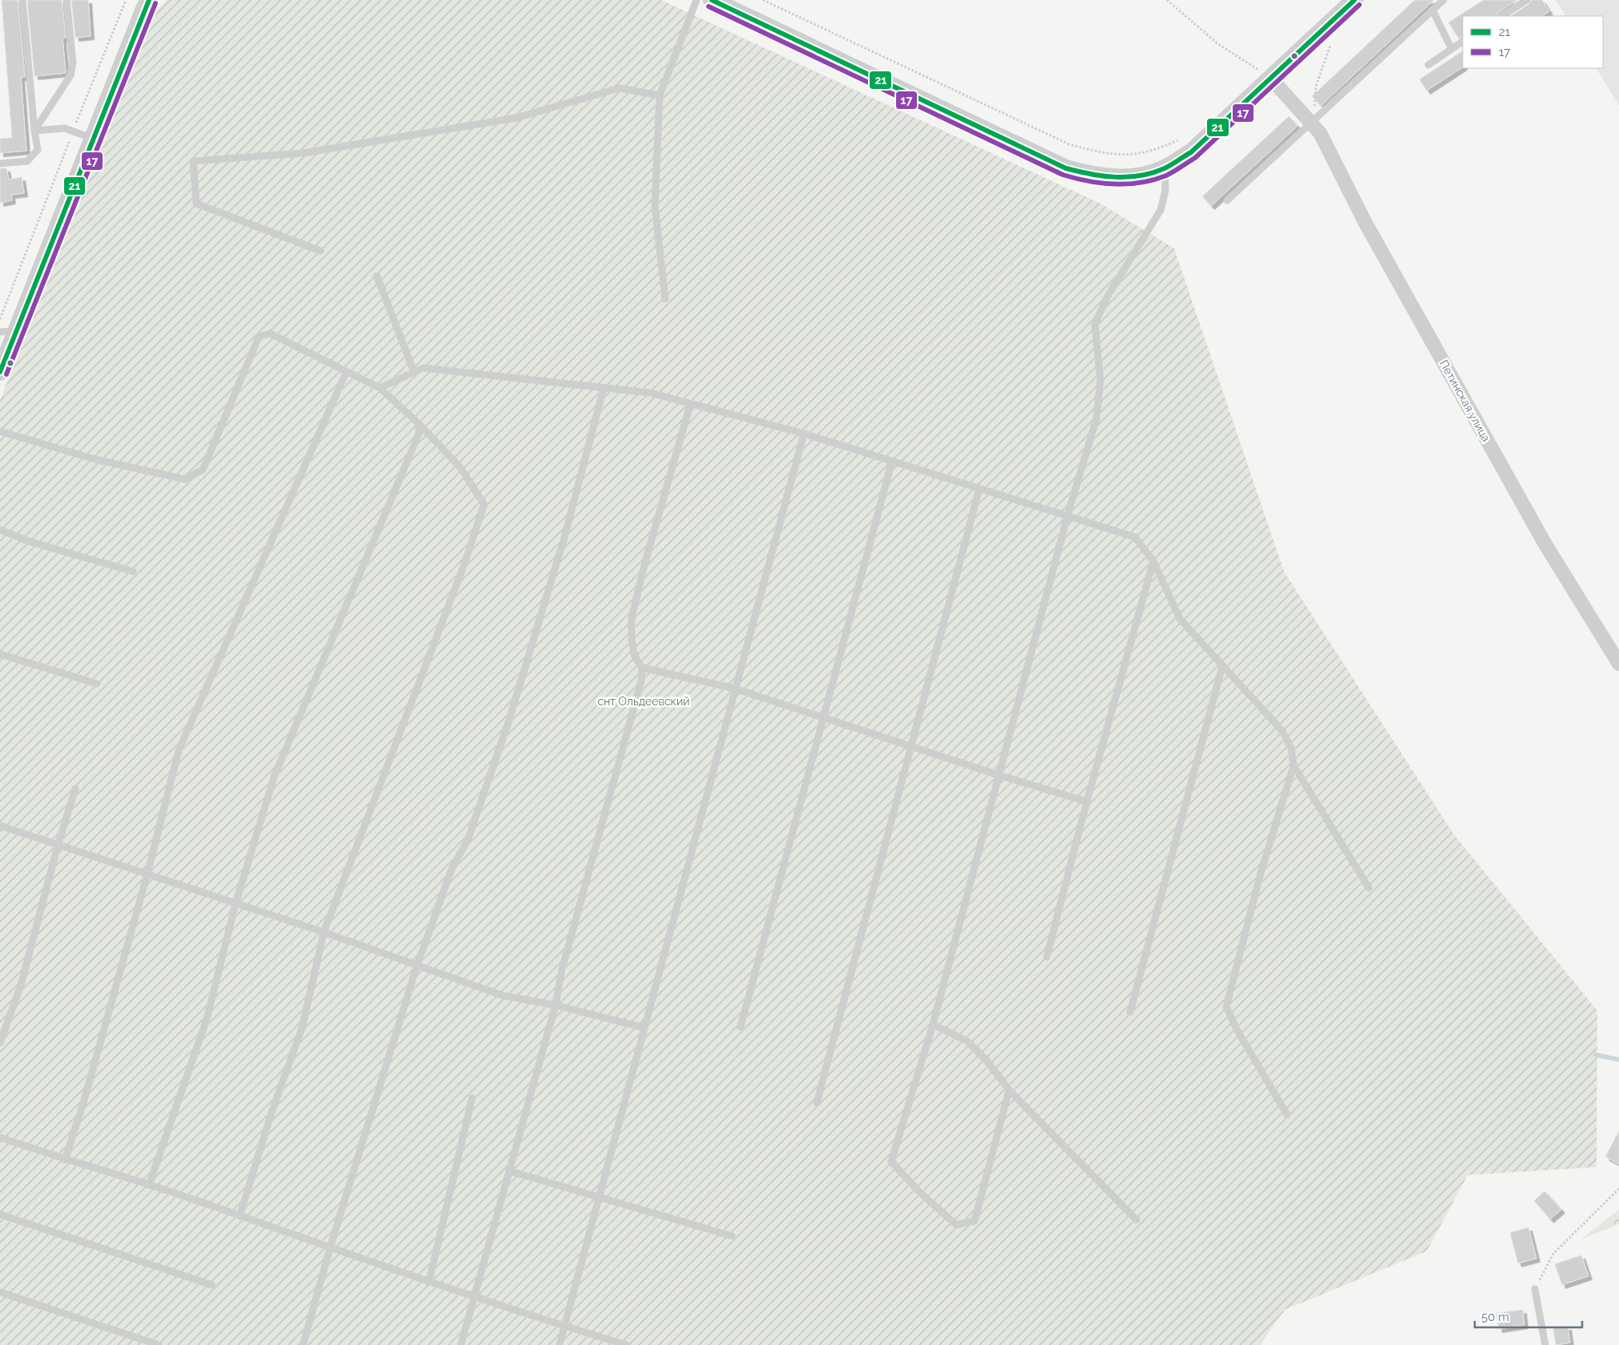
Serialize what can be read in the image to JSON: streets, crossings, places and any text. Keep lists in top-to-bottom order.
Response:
{
  "streets": {
    "street": ["Петинская улица"]
  },
  "parks": ["снт Ольдеевский"],
  "lines": ["transit line 21", "transit line 17"],
  "legend": ["21", "17"],
  "scale_bar": "50 m"
}
